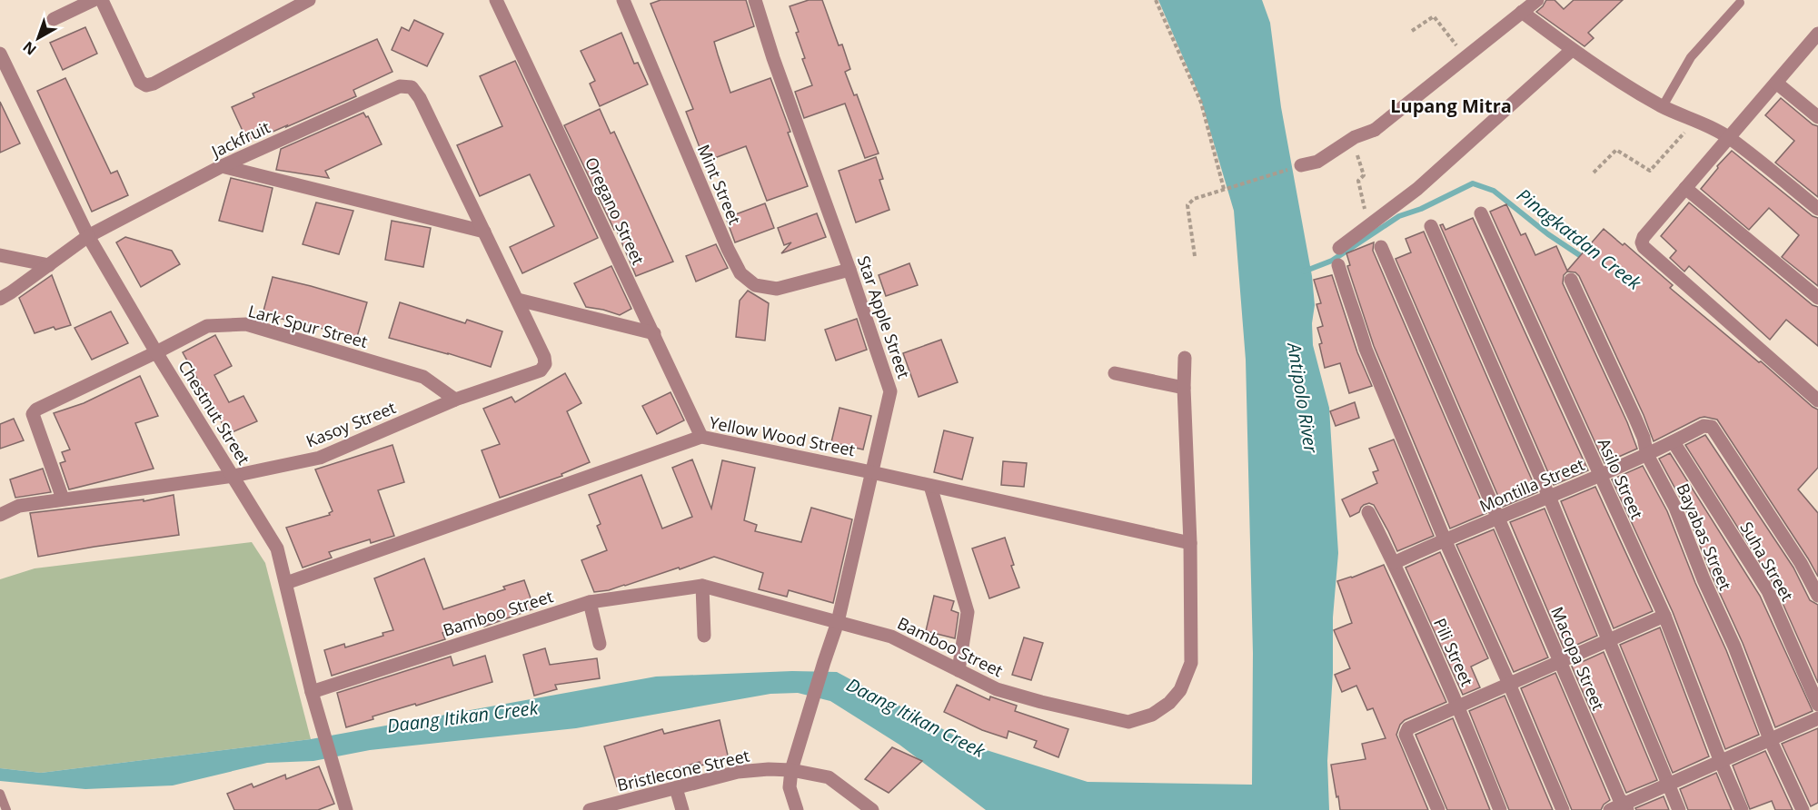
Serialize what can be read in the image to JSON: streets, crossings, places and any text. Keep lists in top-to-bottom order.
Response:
{
  "streets": {
    "street": [
      "Jackfruit",
      "Mint Street",
      "Oregano Street",
      "Star Apple Street",
      "Lark Spur Street",
      "Chestnut Street",
      "Kasoy Street",
      "Yellow Wood Street",
      "Asilo Street",
      "Montilla Street",
      "Bayabas Street",
      "Suha Street",
      "Bamboo Street",
      "Pili Street",
      "Macopa Street",
      "Bristlecone Street"
    ]
  },
  "crossings": [
    ["Jackfruit", "Chestnut Street"],
    ["Mint Street", "Star Apple Street"],
    ["Oregano Street", "Yellow Wood Street"],
    ["Star Apple Street", "Yellow Wood Street"],
    ["Star Apple Street", "Bamboo Street"],
    ["Star Apple Street", "Bristlecone Street"],
    ["Lark Spur Street", "Chestnut Street"],
    ["Lark Spur Street", "Kasoy Street"],
    ["Chestnut Street", "Kasoy Street"],
    ["Chestnut Street", "Yellow Wood Street"],
    ["Chestnut Street", "Bamboo Street"],
    ["Yellow Wood Street", "Bamboo Street"],
    ["Asilo Street", "Montilla Street"],
    ["Montilla Street", "Bayabas Street"],
    ["Montilla Street", "Suha Street"],
    ["Montilla Street", "Pili Street"],
    ["Montilla Street", "Macopa Street"]
  ],
  "districts": ["Lupang Mitra"],
  "water": ["Pinagkatdan Creek", "Antipolo River", "Daang Itikan Creek"],
  "north": "bottom left"
}
